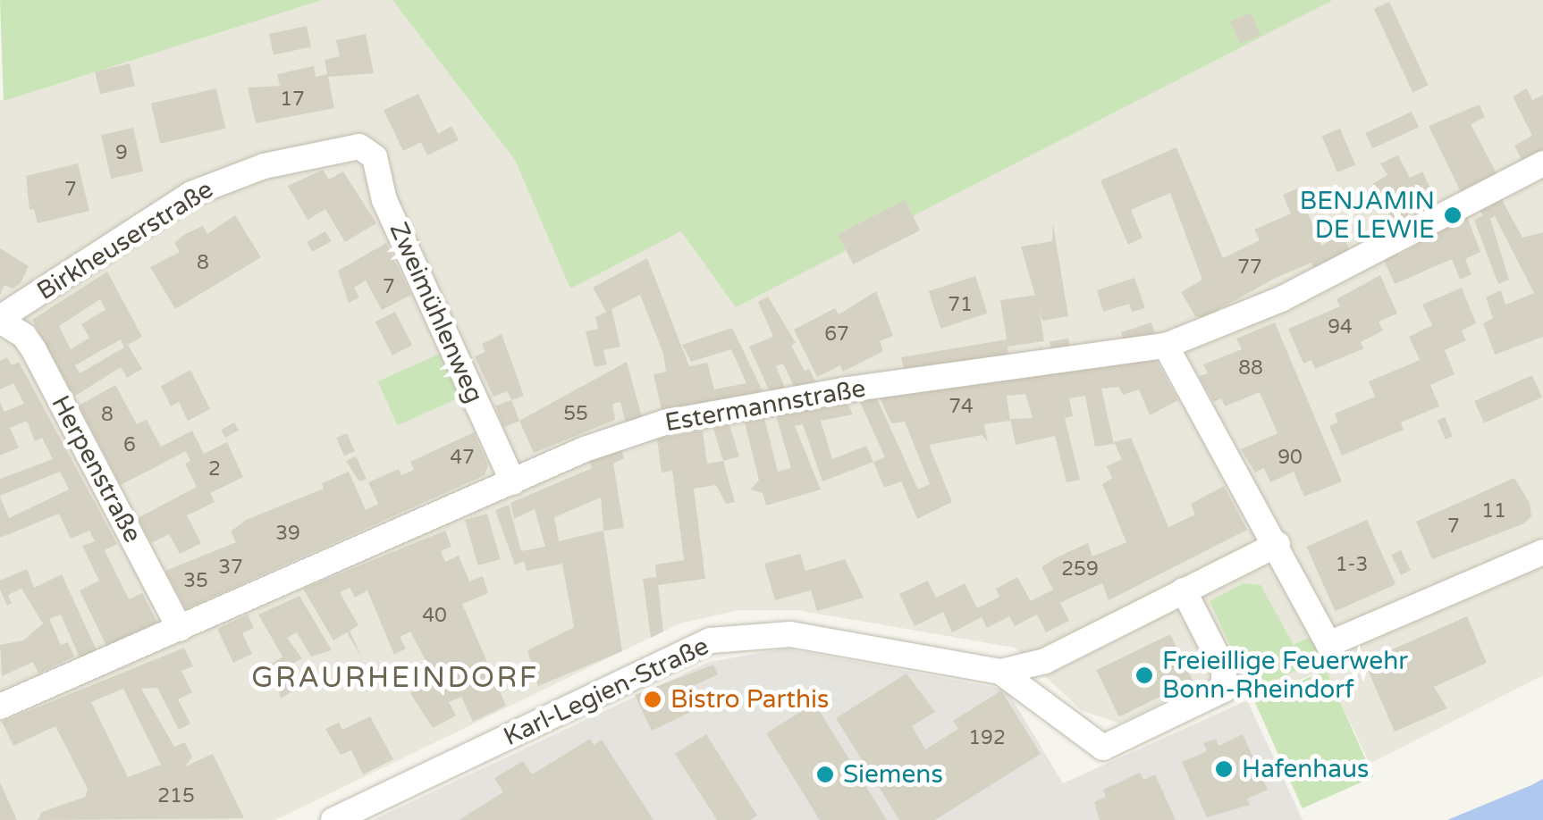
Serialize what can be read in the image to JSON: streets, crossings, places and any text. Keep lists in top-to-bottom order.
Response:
{
  "streets": {
    "street": [
      "Birkheuserstraße",
      "Zweimühlenweg",
      "Estermannstraße",
      "Herpenstraße",
      "Karl-Legien-Straße"
    ]
  },
  "crossings": [
    ["Birkheuserstraße", "Zweimühlenweg"],
    ["Birkheuserstraße", "Herpenstraße"],
    ["Zweimühlenweg", "Estermannstraße"],
    ["Estermannstraße", "Herpenstraße"]
  ],
  "districts": ["GRAURHEINDORF"],
  "places": [
    "BENJAMIN DE LEWIE",
    "Freieillige Feuerwehr Bonn-Rheindorf",
    "Bistro Parthis",
    "Hafenhaus",
    "Siemens"
  ],
  "house_numbers": [
    "17",
    "9",
    "7",
    "8",
    "77",
    "7",
    "71",
    "94",
    "67",
    "88",
    "74",
    "55",
    "8",
    "6",
    "47",
    "90",
    "2",
    "11",
    "7",
    "39",
    "1-3",
    "37",
    "259",
    "35",
    "40",
    "192",
    "215"
  ]
}
